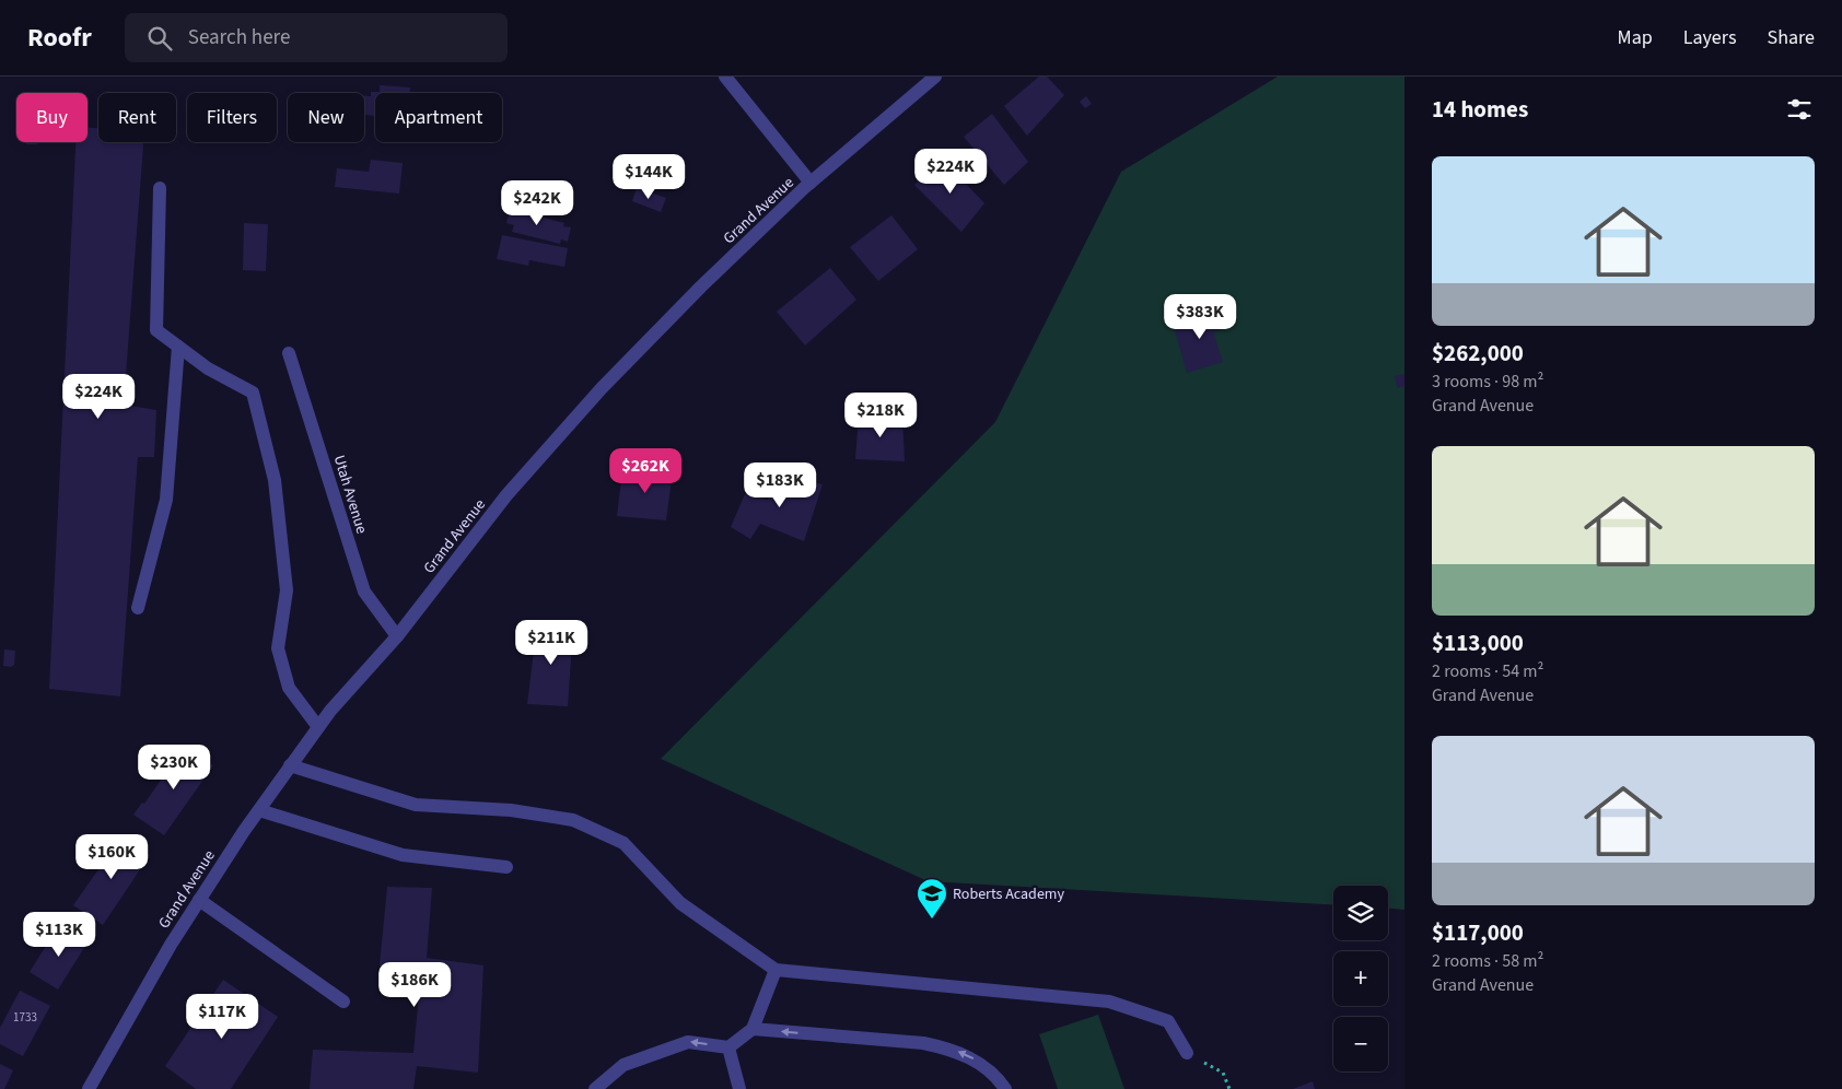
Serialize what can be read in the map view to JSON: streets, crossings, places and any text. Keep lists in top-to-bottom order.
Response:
{
  "streets": {
    "street": ["Grand Avenue", "Utah Avenue"]
  },
  "crossings": [
    ["Grand Avenue", "Utah Avenue"]
  ],
  "places": {
    "school or university": ["Roberts Academy"]
  },
  "house_numbers": ["1733"],
  "page": {
    "header": "Roofr",
    "search": "Search here",
    "nav": ["Map", "Layers", "Share"],
    "heading": "14 homes",
    "chip": [
      "Buy",
      "Rent",
      "Filters",
      "New",
      "Apartment"
    ],
    "list": [
      {
        "name": "$262,000",
        "note": "3 rooms · 98 m² · Grand Avenue"
      },
      {
        "name": "$113,000",
        "note": "2 rooms · 54 m² · Grand Avenue"
      },
      {
        "name": "$117,000",
        "note": "2 rooms · 58 m² · Grand Avenue"
      }
    ],
    "price": [
      "$224K",
      "$144K",
      "$242K",
      "$383K",
      "$224K",
      "$218K",
      "$262K",
      "$183K",
      "$211K",
      "$230K",
      "$160K",
      "$113K",
      "$186K",
      "$117K"
    ],
    "map_buttons": ["+", "−"]
  }
}
